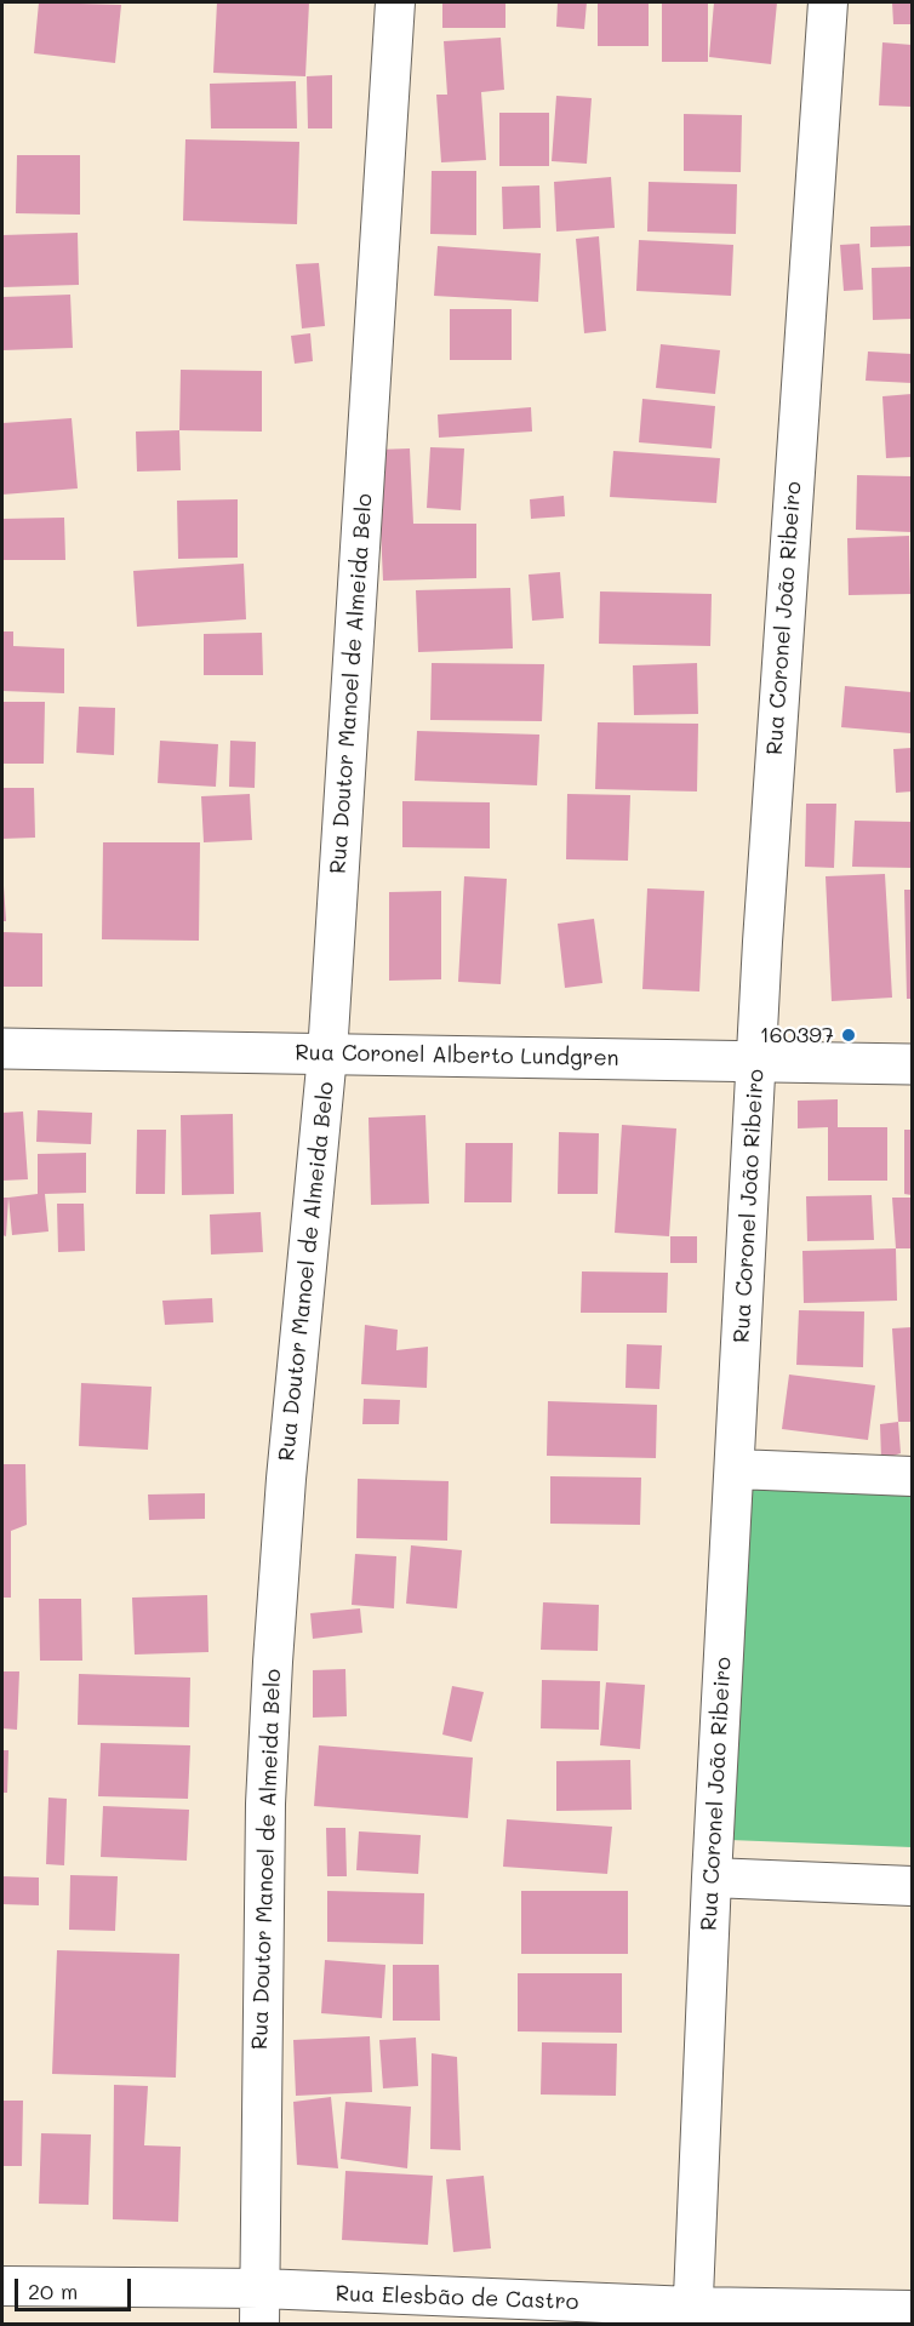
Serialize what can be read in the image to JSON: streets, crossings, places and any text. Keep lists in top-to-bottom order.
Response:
{
  "streets": {
    "street": [
      "Rua Coronel João Ribeiro",
      "Rua Doutor Manoel de Almeida Belo",
      "Rua Coronel Alberto Lundgren",
      "Rua Elesbão de Castro"
    ]
  },
  "crossings": [
    ["Rua Coronel João Ribeiro", "Rua Coronel Alberto Lundgren"],
    ["Rua Coronel João Ribeiro", "Rua Elesbão de Castro"],
    ["Rua Doutor Manoel de Almeida Belo", "Rua Coronel Alberto Lundgren"],
    ["Rua Doutor Manoel de Almeida Belo", "Rua Elesbão de Castro"]
  ],
  "places": ["160397"],
  "scale_bar": "20 m"
}
